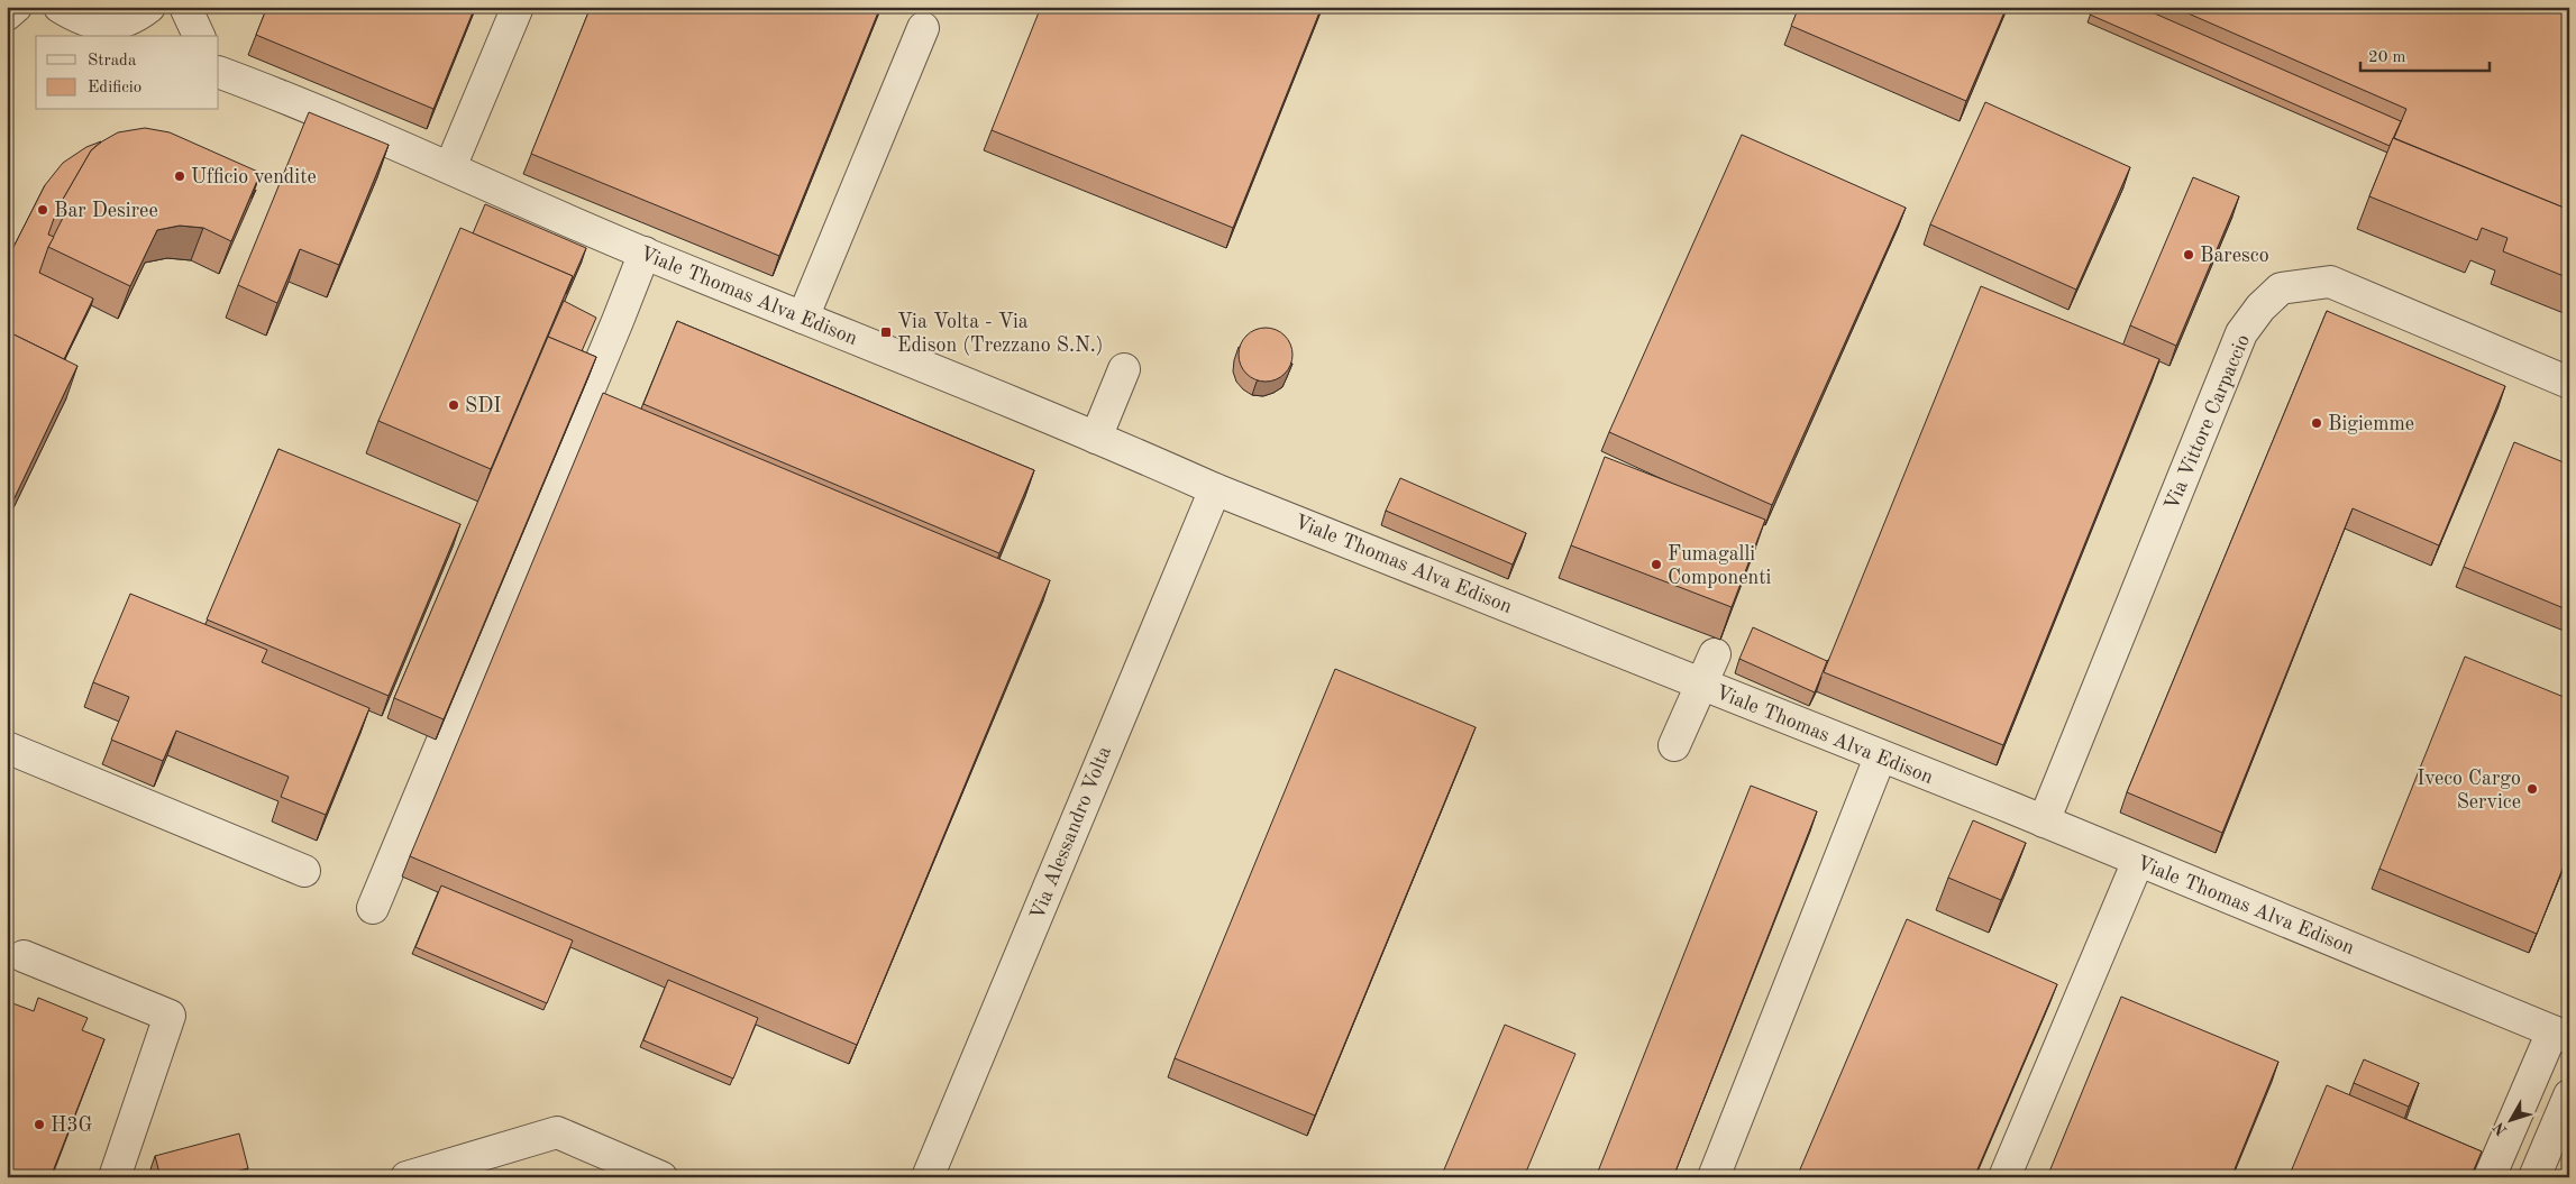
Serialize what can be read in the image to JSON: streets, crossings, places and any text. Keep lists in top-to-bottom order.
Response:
{
  "streets": {
    "street": ["Viale Thomas Alva Edison", "Via Vittore Carpaccio", "Via Alessandro Volta"]
  },
  "crossings": [
    ["Viale Thomas Alva Edison", "Via Vittore Carpaccio"],
    ["Viale Thomas Alva Edison", "Via Alessandro Volta"]
  ],
  "places": {
    "other": [
      "Ufficio vendite",
      "Bar Desiree",
      "Baresco",
      "SDI",
      "Bigiemme",
      "Fumagalli Componenti",
      "Iveco Cargo Service",
      "H3G"
    ],
    "transit": ["Via Volta - Via Edison (Trezzano S.N.)"]
  },
  "legend": ["Strada", "Edificio"],
  "scale_bar": "20 m",
  "north": "bottom left"
}
